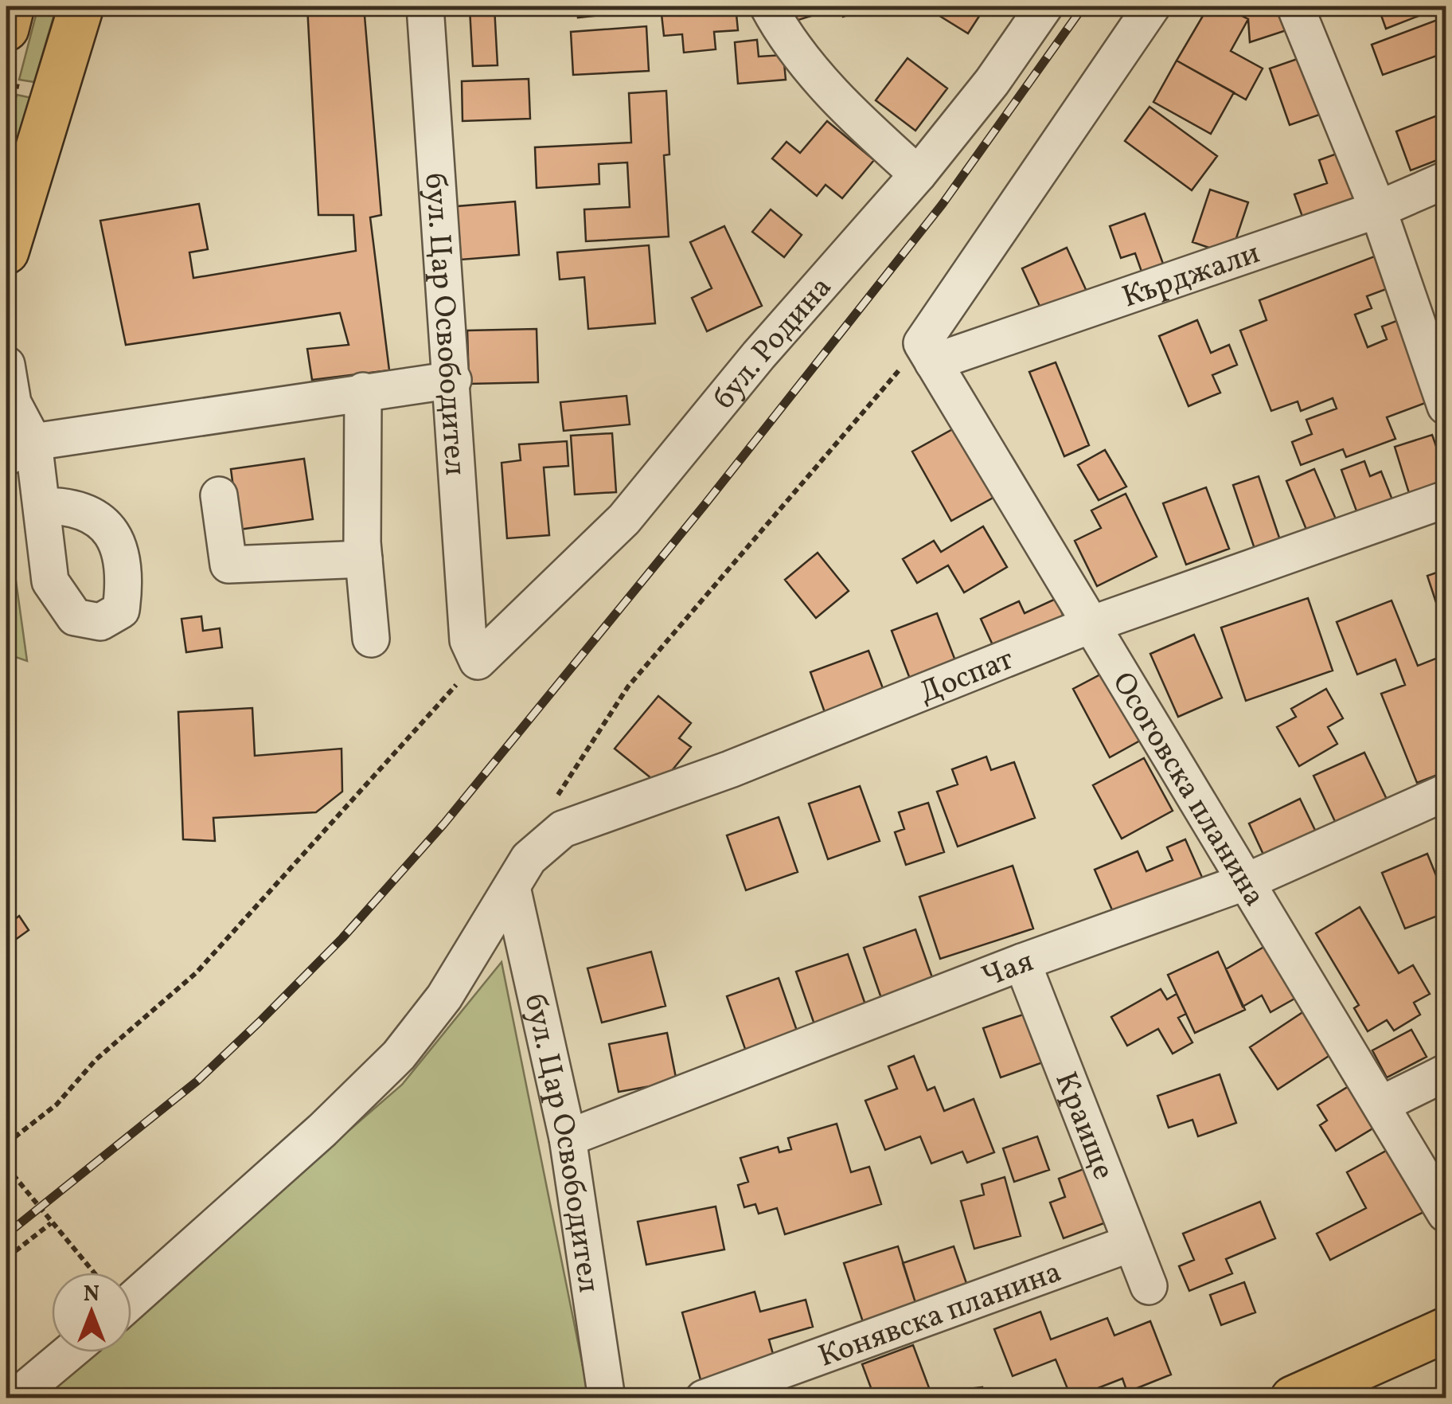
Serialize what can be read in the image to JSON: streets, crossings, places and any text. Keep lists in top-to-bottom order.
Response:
{
  "streets": {
    "street": [
      "Кърджали",
      "бул. Цар Освободител",
      "бул. Родина",
      "Доспат",
      "Осоговска планина",
      "Чая",
      "Краище",
      "Конявска планина"
    ]
  },
  "crossings": [
    ["Кърджали", "Осоговска планина"],
    ["бул. Цар Освободител", "бул. Родина"],
    ["бул. Цар Освободител", "Доспат"],
    ["бул. Цар Освободител", "Чая"],
    ["Доспат", "Осоговска планина"],
    ["Осоговска планина", "Чая"],
    ["Чая", "Краище"],
    ["Краище", "Конявска планина"]
  ],
  "north": "top"
}
